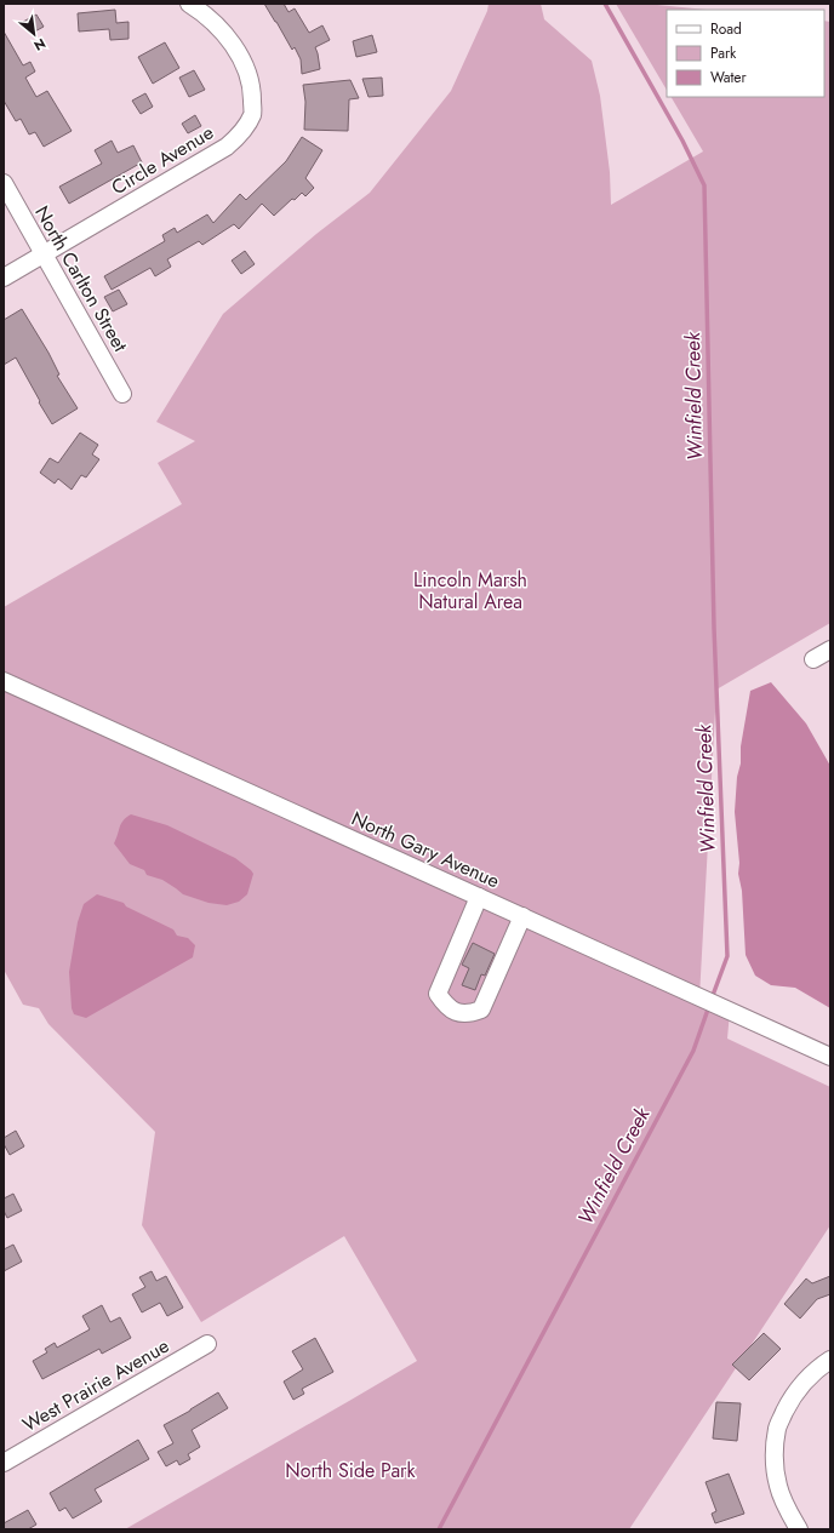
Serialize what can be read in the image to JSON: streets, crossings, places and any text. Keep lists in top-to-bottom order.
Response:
{
  "streets": {
    "street": [
      "Circle Avenue",
      "North Carlton Street",
      "North Gary Avenue",
      "West Prairie Avenue"
    ]
  },
  "crossings": [
    ["Circle Avenue", "North Carlton Street"]
  ],
  "water": ["Winfield Creek"],
  "parks": ["Lincoln Marsh Natural Area", "North Side Park"],
  "legend": ["Road", "Park", "Water"],
  "north": "bottom right"
}
